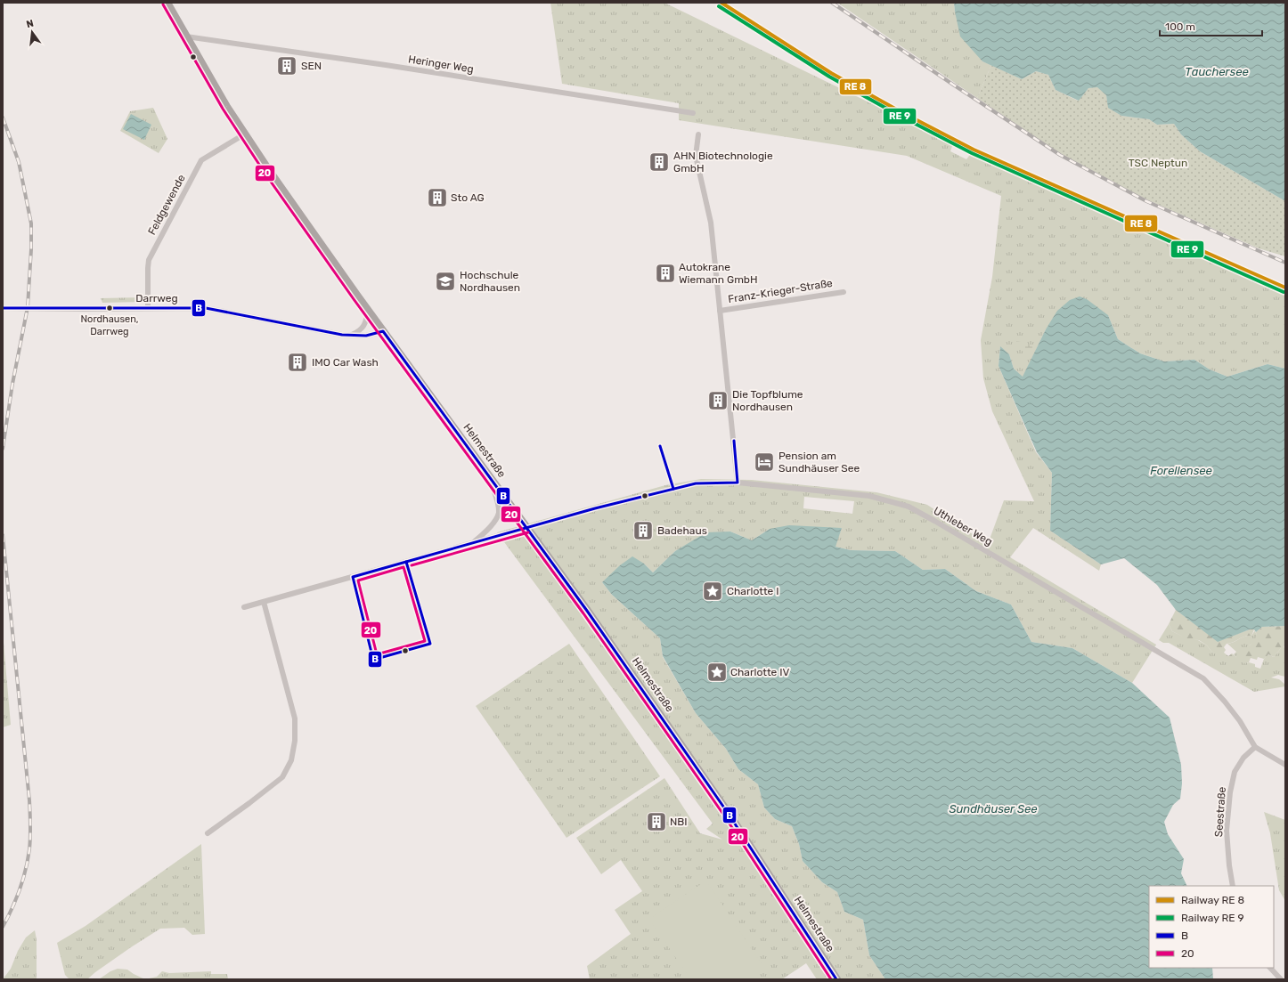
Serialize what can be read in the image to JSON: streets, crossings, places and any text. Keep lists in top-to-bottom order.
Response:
{
  "streets": {
    "main road": ["Helmestraße"],
    "street": [
      "Heringer Weg",
      "Feldgewende",
      "Franz-Krieger-Straße",
      "Darrweg",
      "Uthleber Weg",
      "Seestraße"
    ]
  },
  "crossings": [
    ["Heringer Weg", "Helmestraße"],
    ["Feldgewende", "Darrweg"],
    ["Feldgewende", "Helmestraße"],
    ["Darrweg", "Helmestraße"],
    ["Helmestraße", "Uthleber Weg"],
    ["Uthleber Weg", "Seestraße"]
  ],
  "water": ["Tauchersee", "Forellensee", "Sundhäuser See"],
  "parks": ["TSC Neptun"],
  "places": {
    "building": [
      "SEN",
      "AHN Biotechnologie GmbH",
      "Sto AG",
      "Autokrane Wiemann GmbH",
      "IMO Car Wash",
      "Die Topfblume Nordhausen",
      "Badehaus",
      "NBI"
    ],
    "school or university": ["Hochschule Nordhausen"],
    "other": ["Nordhausen, Darrweg"],
    "hotel": ["Pension am Sundhäuser See"],
    "place": ["Charlotte I", "Charlotte IV"]
  },
  "lines": ["transit line 20", "transit line B"],
  "legend": [
    "Railway RE 8",
    "Railway RE 9",
    "B",
    "20"
  ],
  "scale_bar": "100 m",
  "north": "top"
}
